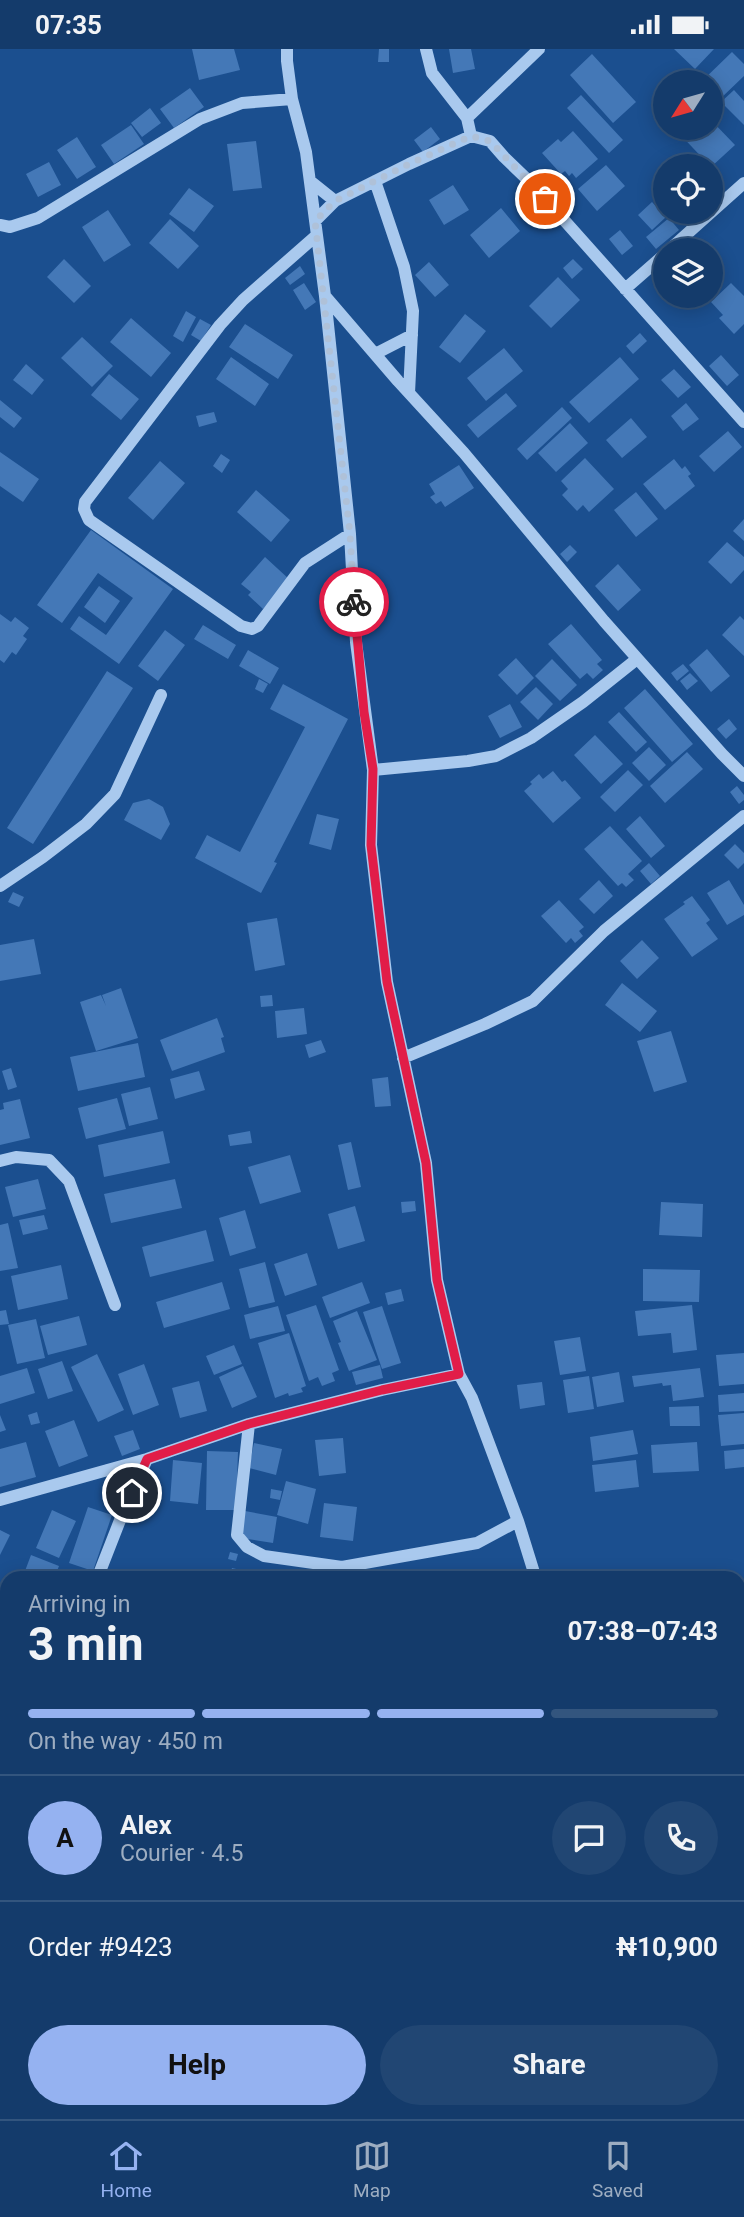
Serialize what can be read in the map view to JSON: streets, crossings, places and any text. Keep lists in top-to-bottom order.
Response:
{
  "north": "bottom left",
  "page": {
    "status": "07:35",
    "heading": ["3 min", "Arriving in", "07:38–07:43"],
    "panel": [
      "Alex",
      "Courier · 4.5",
      "Order #9423",
      "₦10,900"
    ],
    "bar": "On the way · 450 m",
    "round": "A",
    "buttons": ["Help", "Share"],
    "tabs": ["Home", "Map", "Saved"]
  }
}
